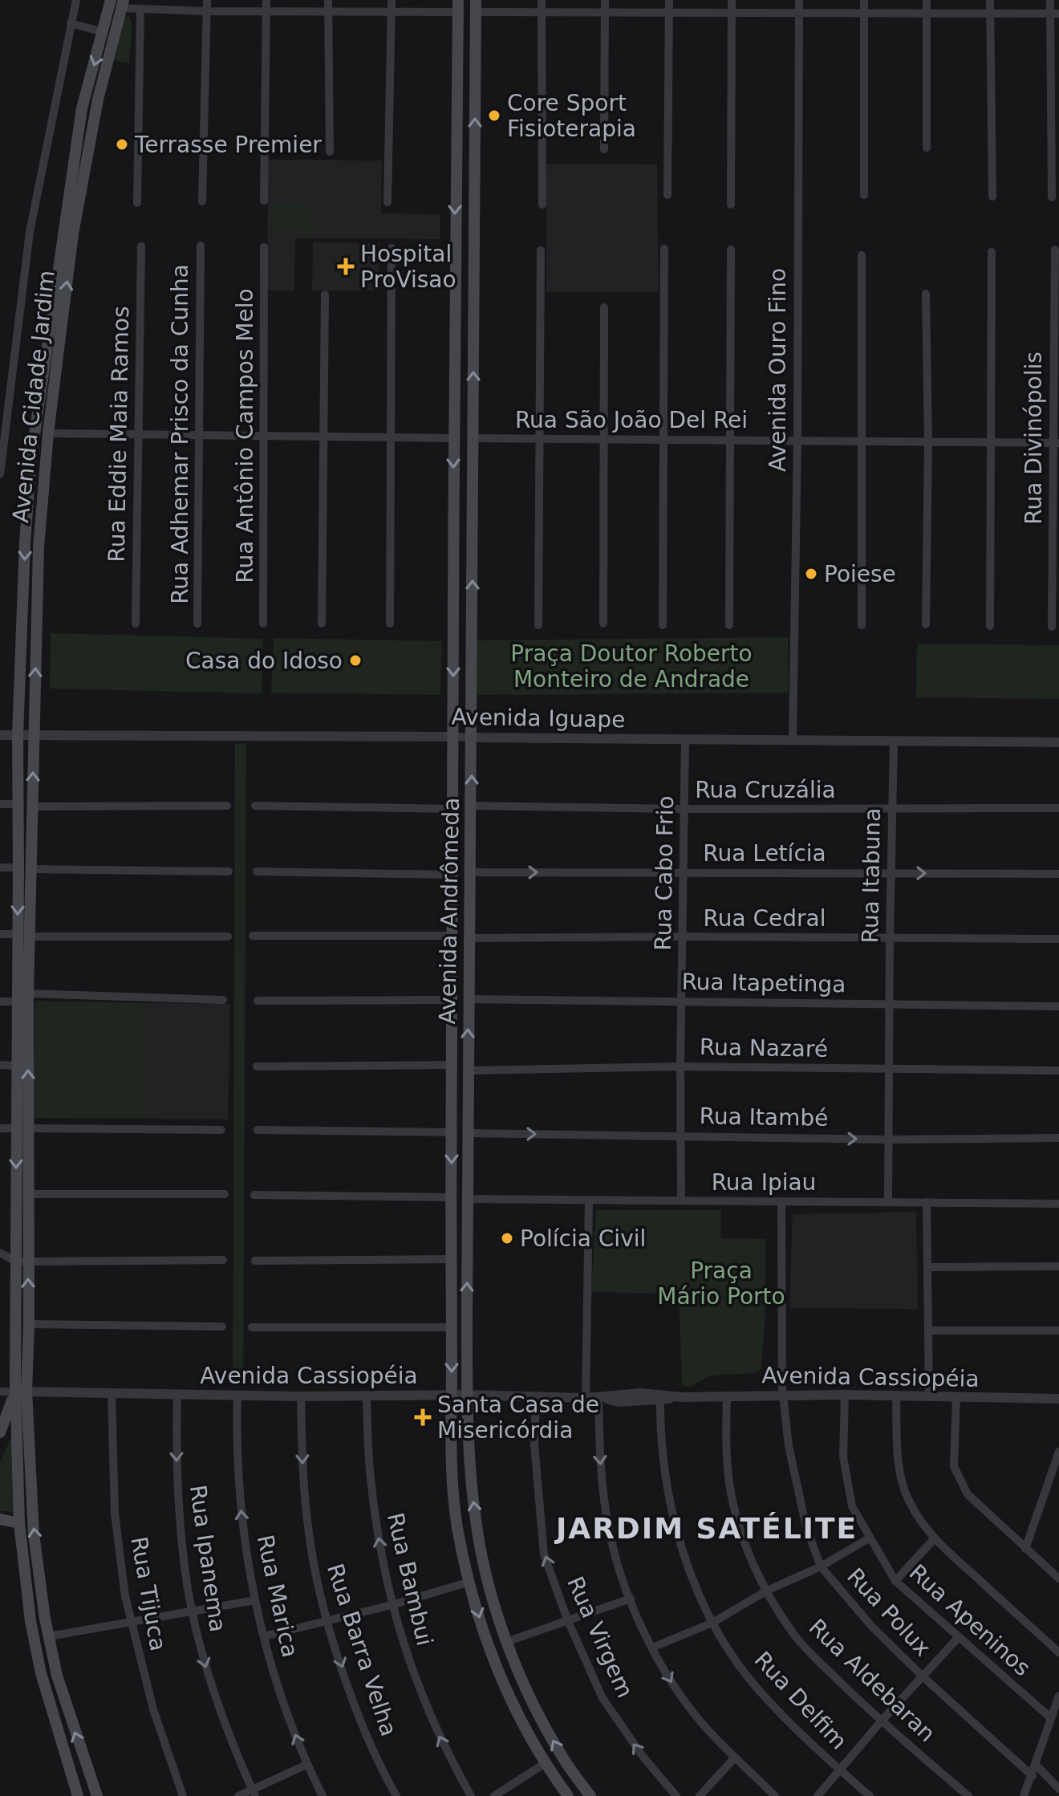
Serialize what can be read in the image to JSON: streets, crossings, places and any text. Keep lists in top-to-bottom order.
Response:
{
  "streets": {
    "main road": ["Avenida Cidade Jardim", "Avenida Andrômeda"],
    "street": [
      "Avenida Ouro Fino",
      "Rua São João Del Rei",
      "Rua Eddie Maia Ramos",
      "Rua Adhemar Prisco da Cunha",
      "Rua Antônio Campos Melo",
      "Rua Divinópolis",
      "Avenida Iguape",
      "Rua Cruzália",
      "Rua Letícia",
      "Rua Cabo Frio",
      "Rua Itabuna",
      "Rua Cedral",
      "Rua Itapetinga",
      "Rua Nazaré",
      "Rua Itambé",
      "Rua Ipiau",
      "Avenida Cassiopéia",
      "Rua Ipanema",
      "Rua Bambui",
      "Rua Tijuca",
      "Rua Marica",
      "Rua Polux",
      "Rua Apeninos",
      "Rua Virgem",
      "Rua Barra Velha",
      "Rua Aldebaran",
      "Rua Delfim"
    ]
  },
  "crossings": [
    ["Avenida Ouro Fino", "Rua São João Del Rei"],
    ["Avenida Ouro Fino", "Avenida Iguape"],
    ["Avenida Cidade Jardim", "Avenida Iguape"],
    ["Avenida Cidade Jardim", "Avenida Cassiopéia"],
    ["Rua São João Del Rei", "Rua Divinópolis"],
    ["Rua São João Del Rei", "Avenida Andrômeda"],
    ["Avenida Iguape", "Rua Cabo Frio"],
    ["Avenida Iguape", "Rua Itabuna"],
    ["Avenida Iguape", "Avenida Andrômeda"],
    ["Rua Cruzália", "Rua Cabo Frio"],
    ["Rua Cruzália", "Rua Itabuna"],
    ["Rua Cruzália", "Avenida Andrômeda"],
    ["Rua Letícia", "Rua Cabo Frio"],
    ["Rua Letícia", "Rua Itabuna"],
    ["Rua Letícia", "Avenida Andrômeda"],
    ["Rua Cabo Frio", "Rua Cedral"],
    ["Rua Cabo Frio", "Rua Itapetinga"],
    ["Rua Cabo Frio", "Rua Nazaré"],
    ["Rua Cabo Frio", "Rua Itambé"],
    ["Rua Cabo Frio", "Rua Ipiau"],
    ["Rua Itabuna", "Rua Cedral"],
    ["Rua Itabuna", "Rua Itapetinga"],
    ["Rua Itabuna", "Rua Nazaré"],
    ["Rua Itabuna", "Rua Itambé"],
    ["Rua Itabuna", "Rua Ipiau"],
    ["Avenida Andrômeda", "Rua Cedral"],
    ["Avenida Andrômeda", "Rua Itapetinga"],
    ["Avenida Andrômeda", "Rua Nazaré"],
    ["Avenida Andrômeda", "Rua Itambé"],
    ["Avenida Andrômeda", "Rua Ipiau"],
    ["Avenida Andrômeda", "Avenida Cassiopéia"],
    ["Rua Ipiau", "Rua Polux"],
    ["Avenida Cassiopéia", "Rua Ipanema"],
    ["Avenida Cassiopéia", "Rua Bambui"],
    ["Avenida Cassiopéia", "Rua Tijuca"],
    ["Avenida Cassiopéia", "Rua Marica"],
    ["Avenida Cassiopéia", "Rua Polux"],
    ["Avenida Cassiopéia", "Rua Apeninos"],
    ["Avenida Cassiopéia", "Rua Virgem"],
    ["Avenida Cassiopéia", "Rua Barra Velha"],
    ["Avenida Cassiopéia", "Rua Aldebaran"],
    ["Avenida Cassiopéia", "Rua Delfim"]
  ],
  "one_way": [
    "Rua Letícia",
    "Rua Itambé",
    "Rua Ipanema",
    "Rua Bambui",
    "Rua Marica",
    "Rua Barra Velha"
  ],
  "districts": ["JARDIM SATÉLITE"],
  "parks": ["Praça Doutor Roberto Monteiro de Andrade", "Praça Mário Porto"],
  "places": {
    "other": [
      "Core Sport Fisioterapia",
      "Terrasse Premier",
      "Poiese",
      "Casa do Idoso",
      "Polícia Civil"
    ],
    "health": ["Hospital ProVisao", "Santa Casa de Misericórdia"]
  }
}
